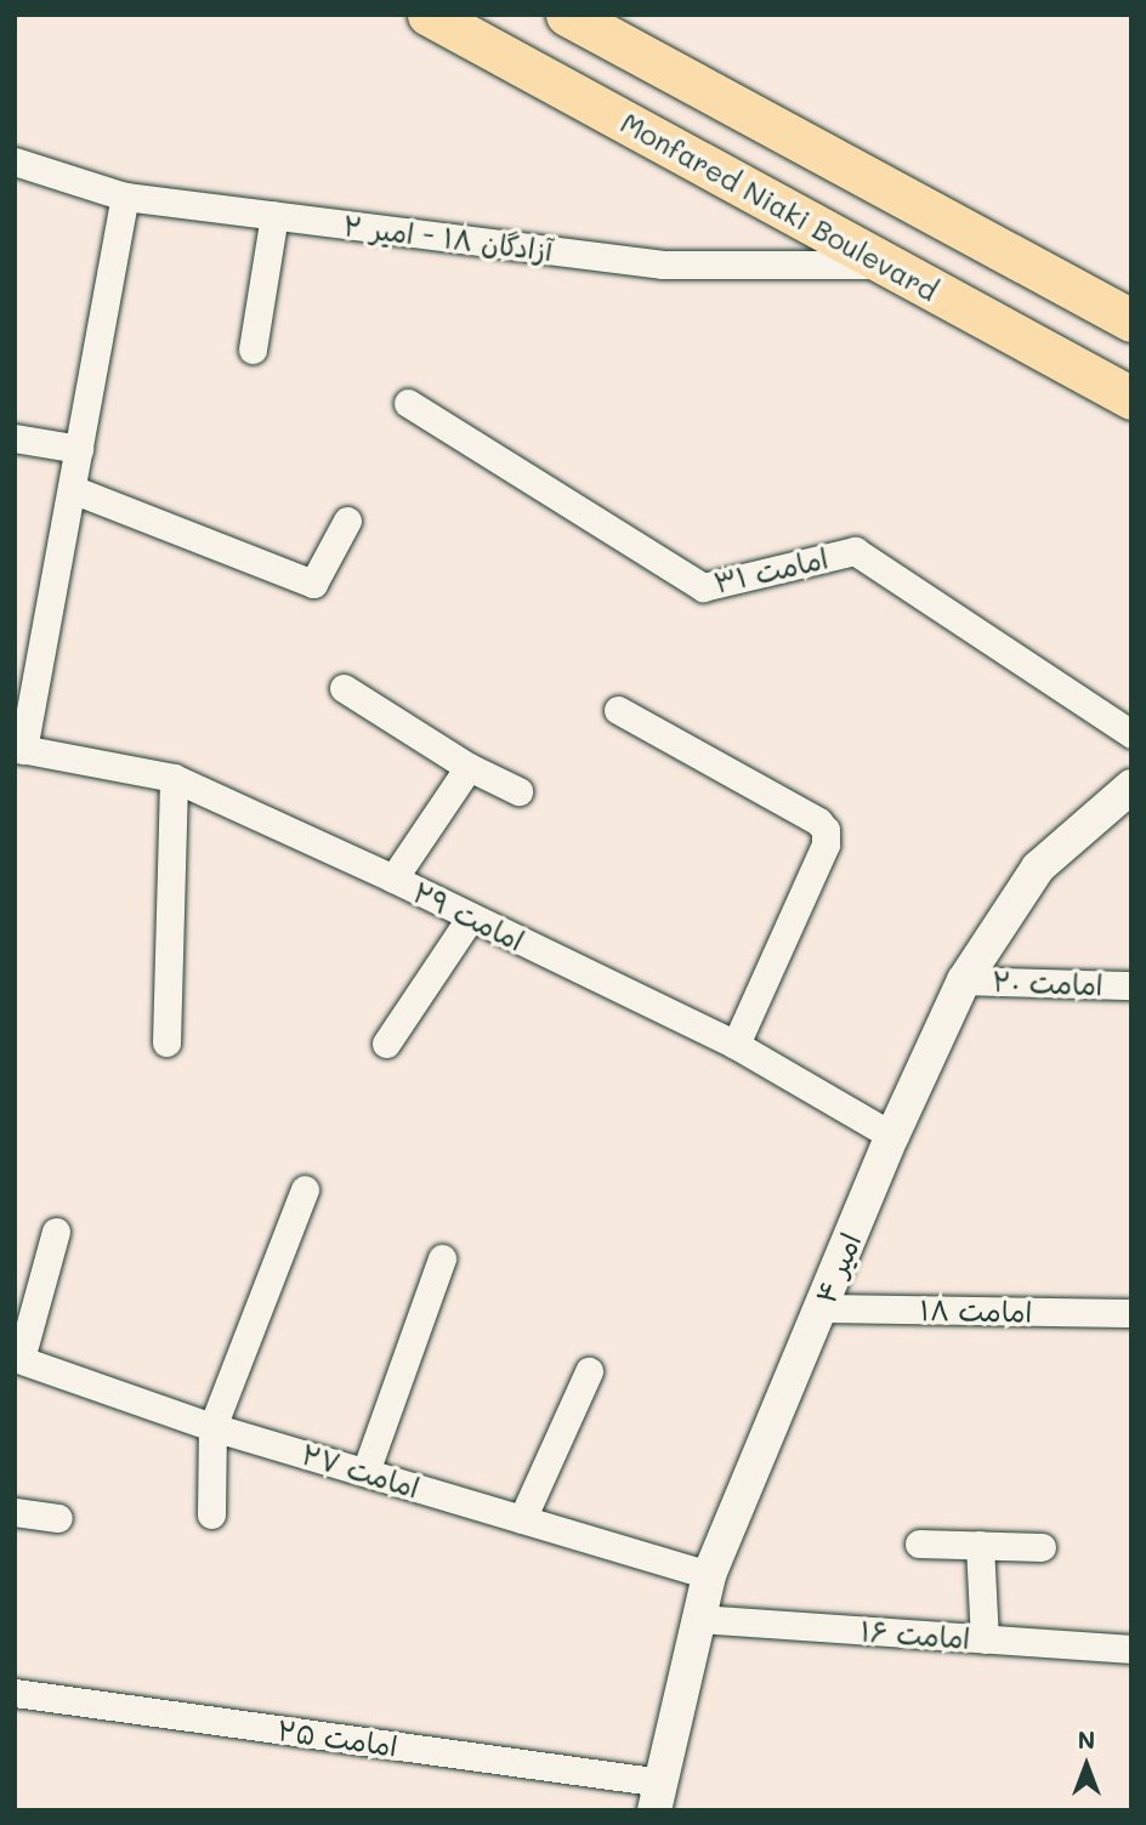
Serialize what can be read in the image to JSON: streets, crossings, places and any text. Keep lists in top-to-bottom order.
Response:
{
  "streets": {
    "main road": ["Monfared Niaki Boulevard"],
    "street": [
      "آزادگان ۱۸ - امیر ۲",
      "امامت ۳۱",
      "امامت ۲۹",
      "امامت ۲۰",
      "امیر ۴",
      "امامت ۱۸",
      "امامت ۲۷",
      "امامت ۱۶",
      "امامت ۲۵"
    ]
  },
  "crossings": [
    ["Monfared Niaki Boulevard", "آزادگان ۱۸ - امیر ۲"],
    ["امامت ۲۹", "امیر ۴"],
    ["امامت ۲۰", "امیر ۴"],
    ["امیر ۴", "امامت ۱۸"],
    ["امیر ۴", "امامت ۲۷"],
    ["امیر ۴", "امامت ۱۶"],
    ["امیر ۴", "امامت ۲۵"]
  ],
  "north": "top"
}
